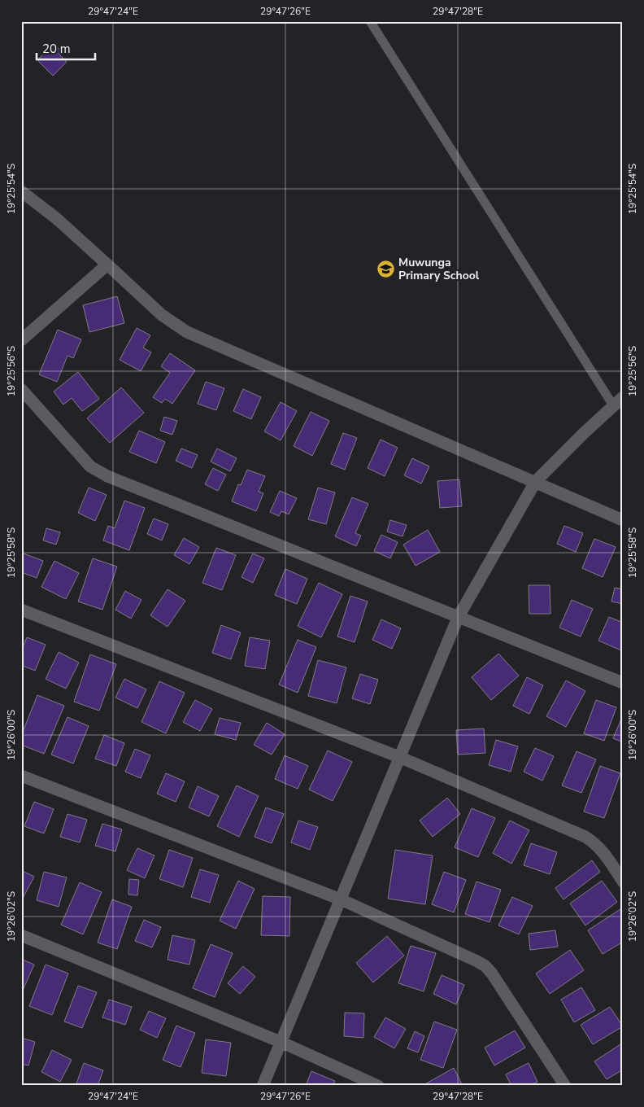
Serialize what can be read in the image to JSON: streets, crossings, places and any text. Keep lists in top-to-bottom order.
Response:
{
  "places": {
    "school or university": ["Muwunga Primary School"]
  },
  "scale_bar": "20 m",
  "coordinates": [
    "29°47'24\"E",
    "29°47'26\"E",
    "29°47'28\"E",
    "19°25'54\"S",
    "19°25'56\"S",
    "19°25'58\"S",
    "19°26'00\"S",
    "19°26'02\"S"
  ]
}
